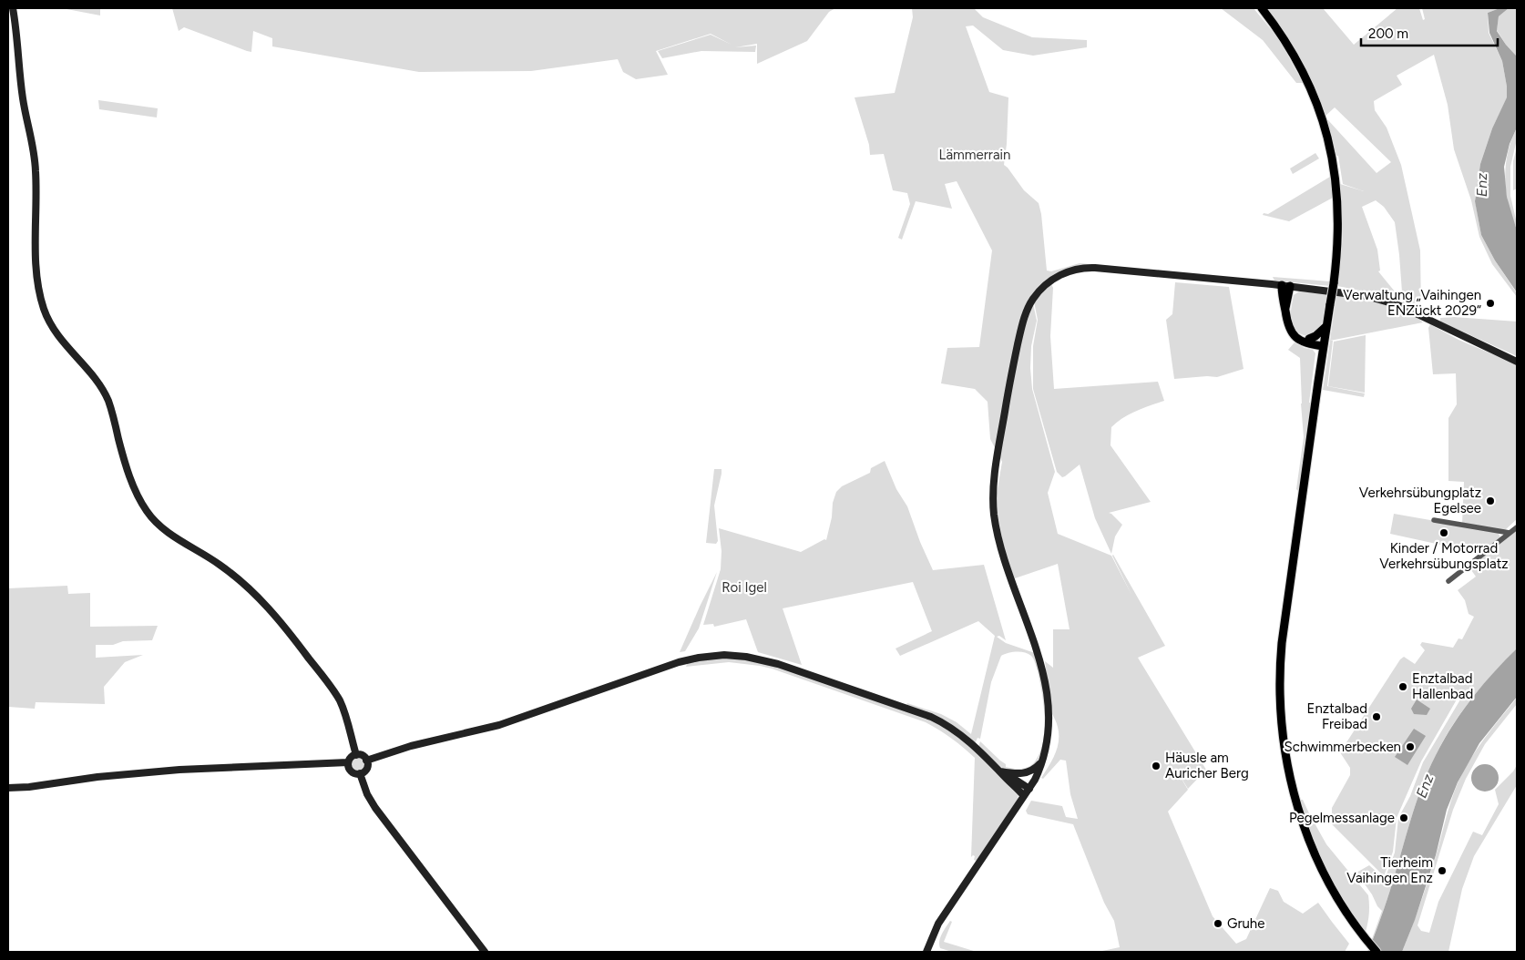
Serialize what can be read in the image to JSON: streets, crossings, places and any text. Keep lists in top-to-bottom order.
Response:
{
  "water": ["Enz"],
  "parks": ["Lämmerrain", "Roi Igel"],
  "places": [
    "Verwaltung „Vaihingen ENZückt 2029“",
    "Verkehrsübungplatz Egelsee",
    "Kinder / Motorrad Verkehrsübungsplatz",
    "Enztalbad Hallenbad",
    "Enztalbad Freibad",
    "Schwimmerbecken",
    "Häusle am Auricher Berg",
    "Pegelmessanlage",
    "Tierheim Vaihingen Enz",
    "Gruhe"
  ],
  "scale_bar": "200 m"
}
